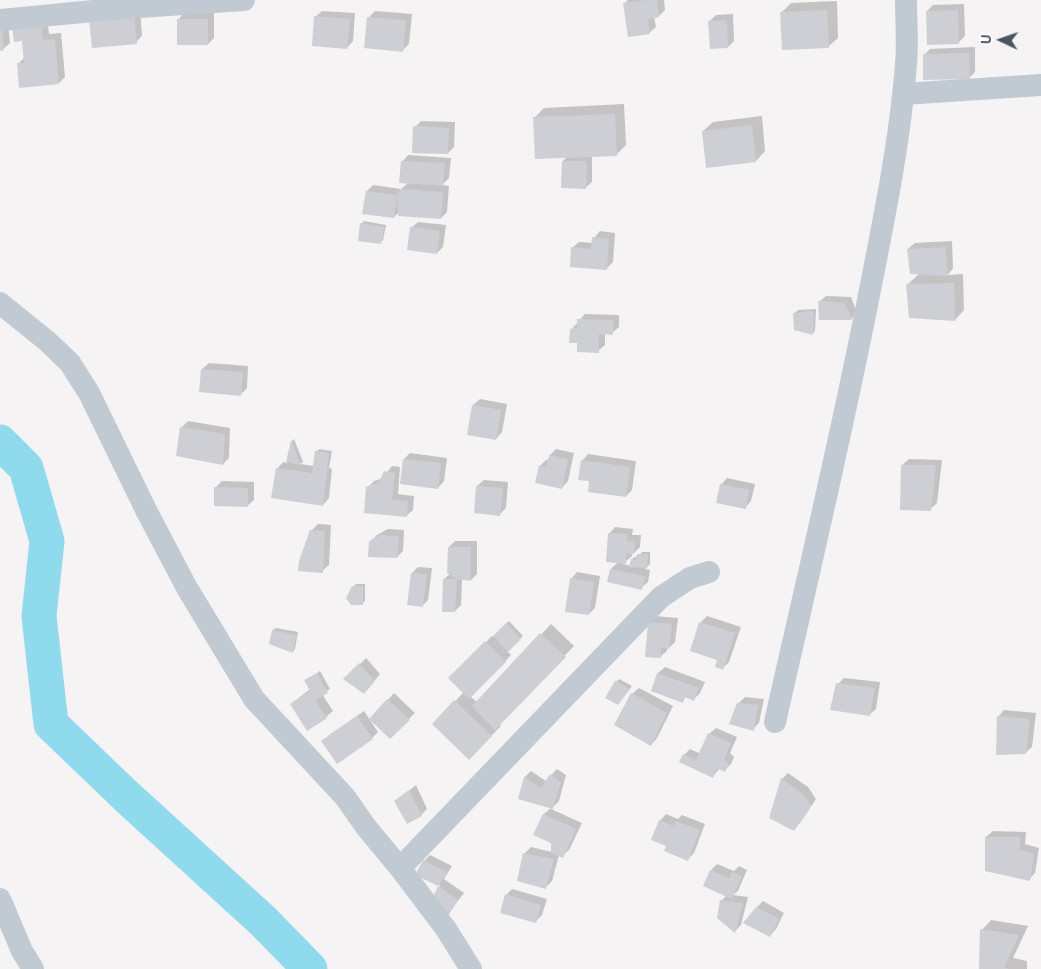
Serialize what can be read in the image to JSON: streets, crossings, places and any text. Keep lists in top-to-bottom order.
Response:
{
  "north": "left"
}
